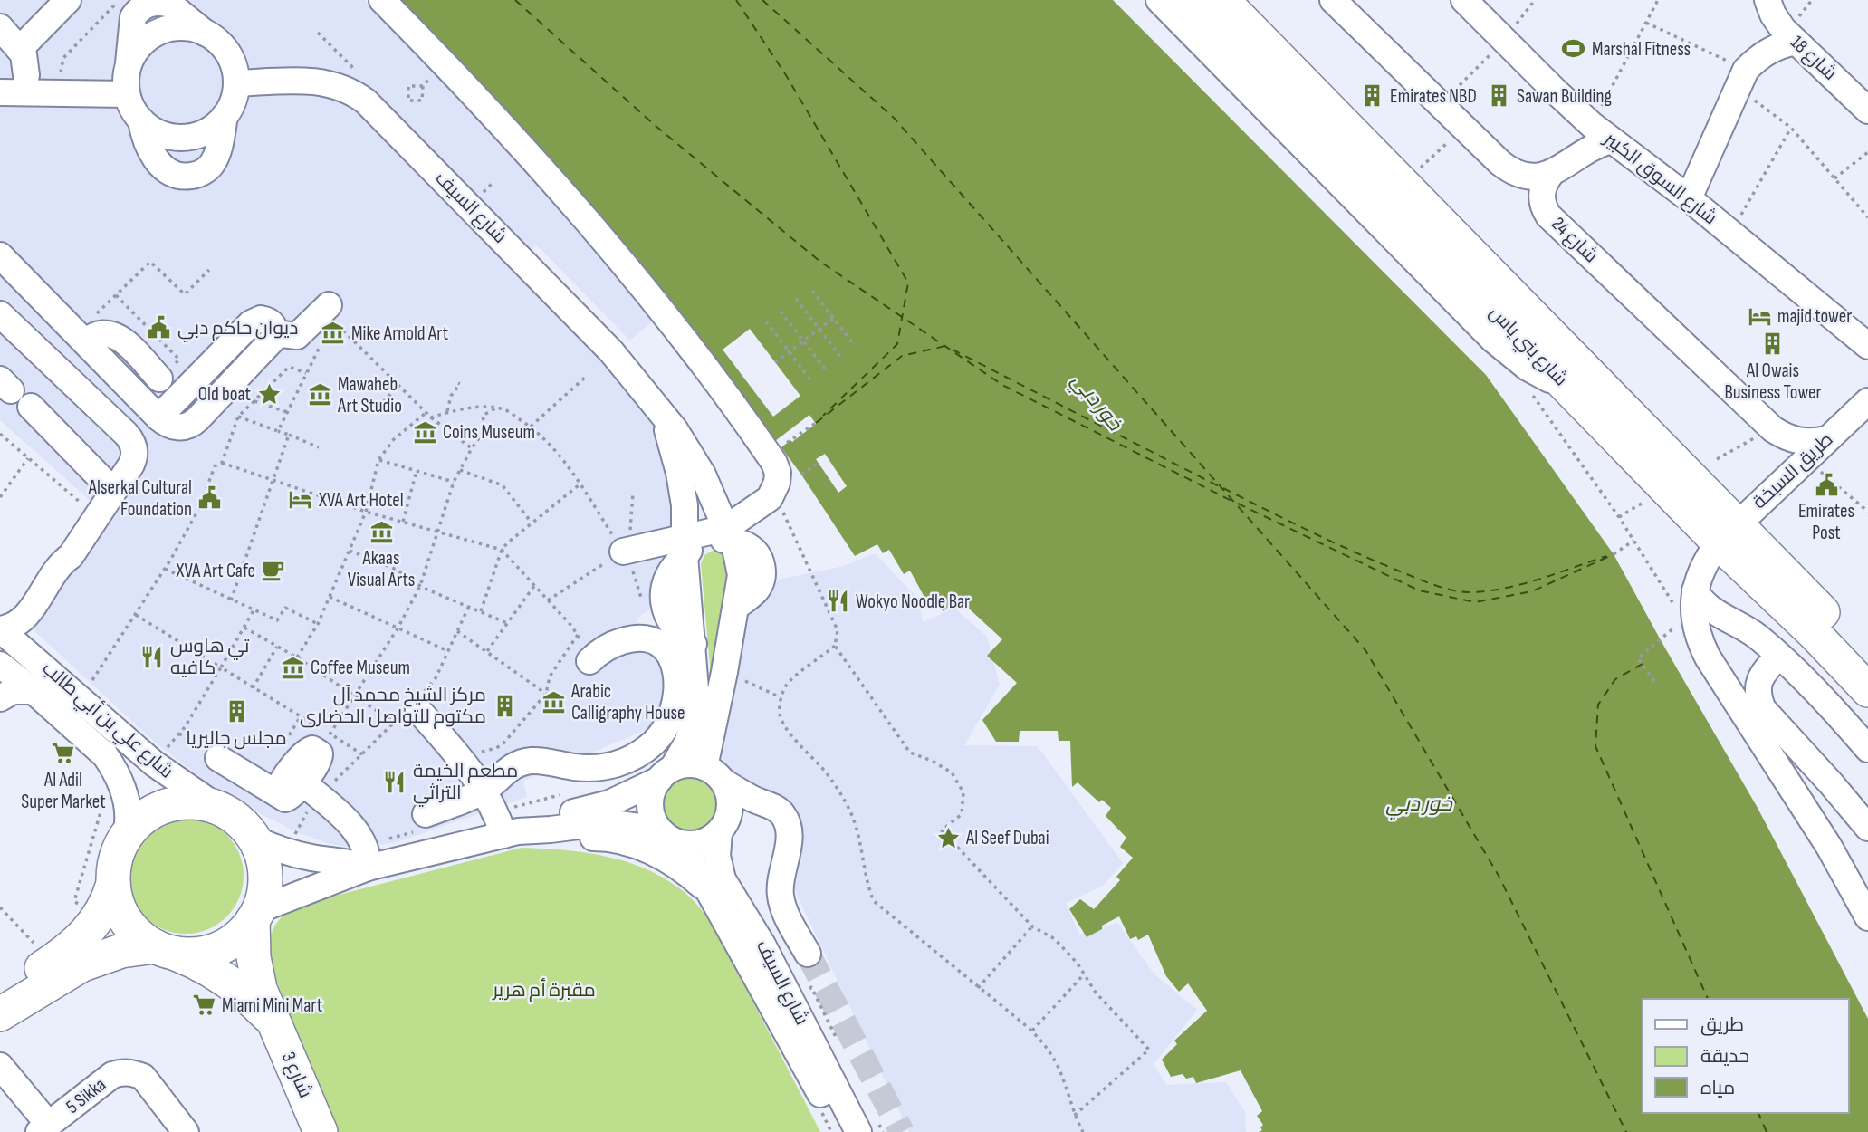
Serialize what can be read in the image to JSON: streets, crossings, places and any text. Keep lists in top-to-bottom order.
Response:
{
  "streets": {
    "main road": ["شارع بني ياس", "شارع 3"],
    "street": [
      "شارع 18",
      "شارع السوق الكبير",
      "شارع السيف",
      "شارع 24",
      "طريق السبخة",
      "شارع علي بن أبي طالب",
      "5 Sikka"
    ]
  },
  "crossings": [
    ["شارع 24", "طريق السبخة"],
    ["شارع بني ياس", "طريق السبخة"],
    ["شارع علي بن أبي طالب", "شارع 3"]
  ],
  "water": ["خور دبي"],
  "parks": ["مقبرة أم هرير"],
  "places": {
    "sports": ["Marshal Fitness"],
    "building": [
      "Emirates NBD",
      "Sawan Building",
      "Al Owais Business Tower",
      "مركز الشيخ محمد آل مكتوم للتواصل الحضارى",
      "مجلس جاليريا"
    ],
    "hotel": ["majid tower", "XVA Art Hotel"],
    "public building": ["ديوان حاكم دبي", "Emirates Post", "Alserkal Cultural Foundation"],
    "museum": [
      "Mike Arnold Art",
      "Mawaheb Art Studio",
      "Coins Museum",
      "Akaas Visual Arts",
      "Coffee Museum",
      "Arabic Calligraphy House"
    ],
    "place": ["Old boat", "Al Seef Dubai"],
    "cafe": ["XVA Art Cafe"],
    "restaurant": ["Wokyo Noodle Bar", "تي هاوس كافيه", "مطعم الخيمة التراثي"],
    "supermarket": ["Al Adil Super Market", "Miami Mini Mart"]
  },
  "legend": ["طريق", "حديقة", "مياه"]
}
